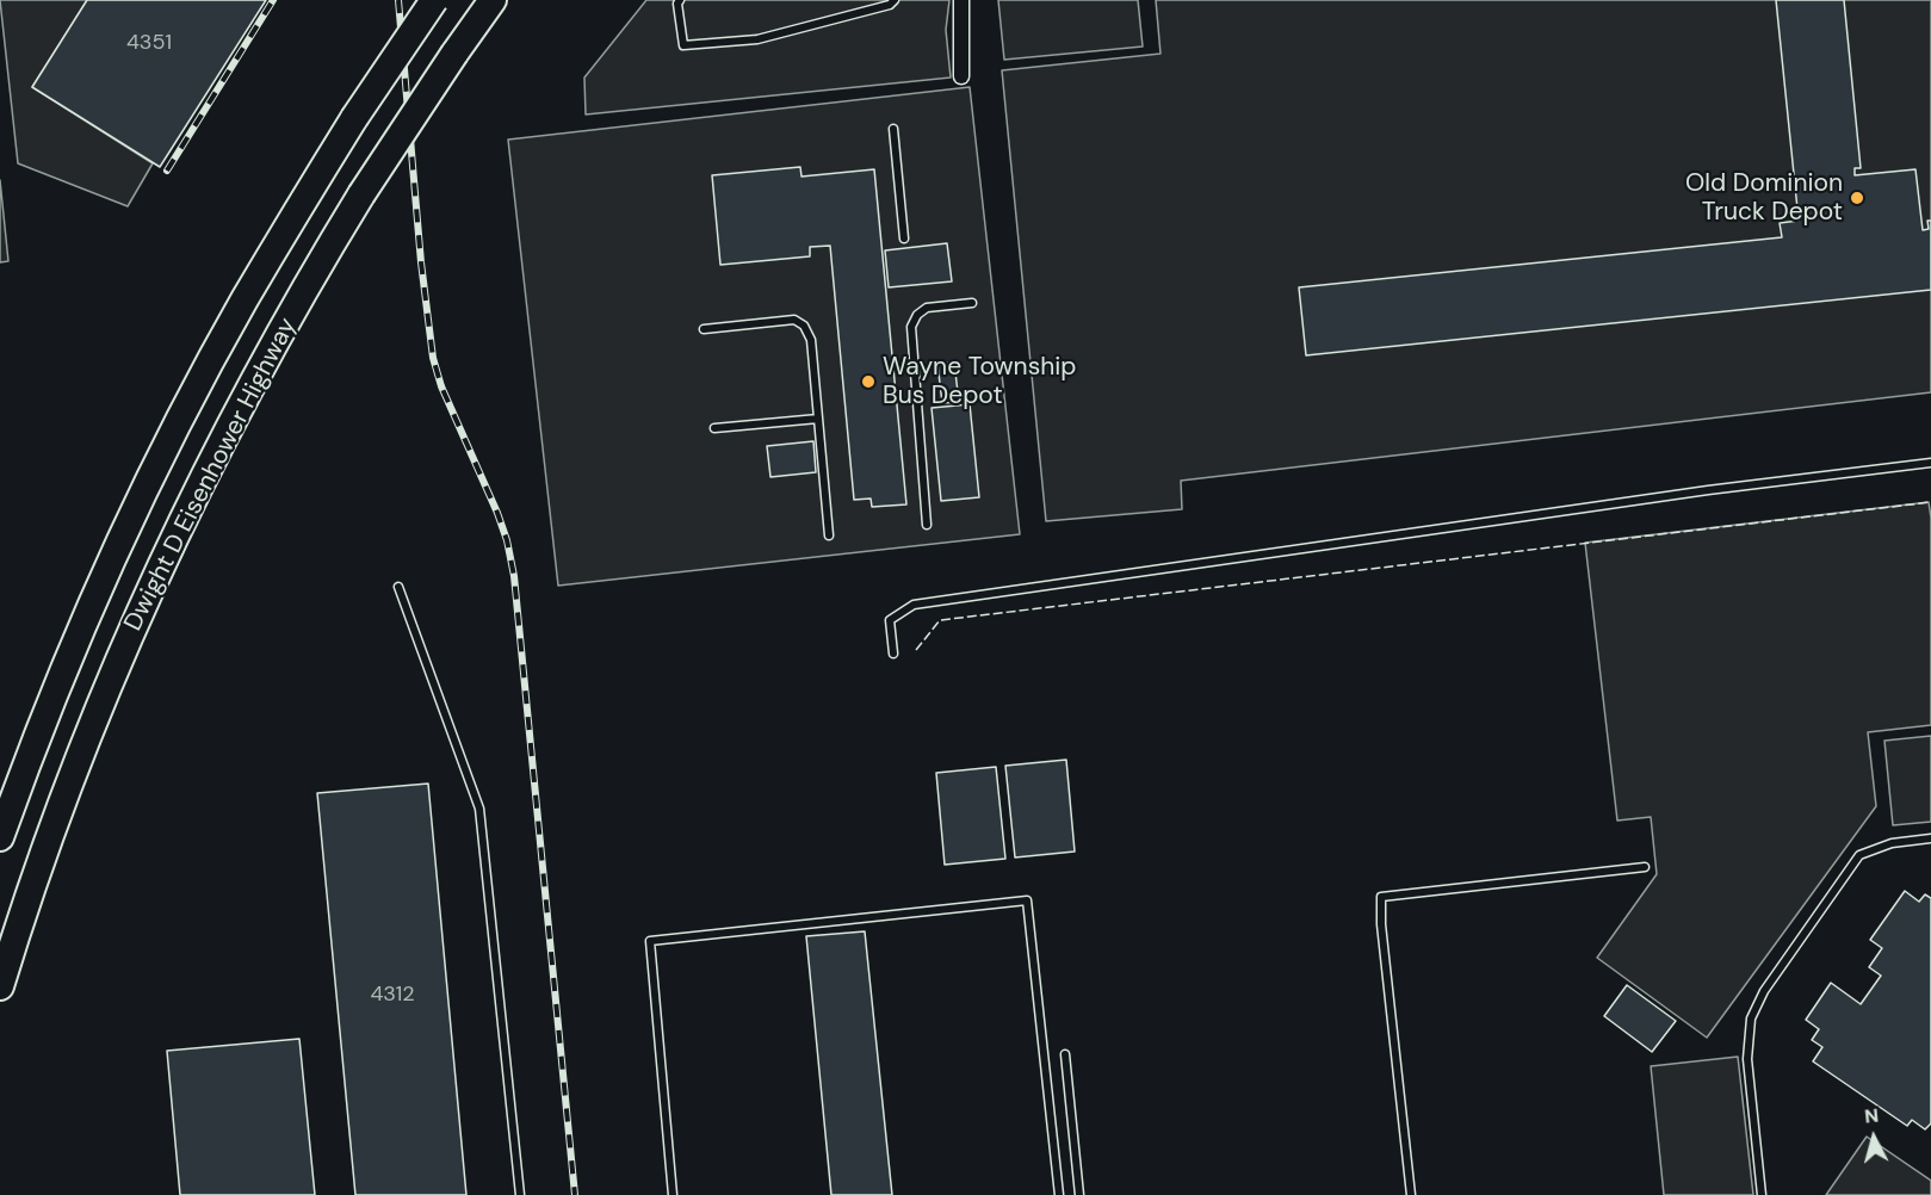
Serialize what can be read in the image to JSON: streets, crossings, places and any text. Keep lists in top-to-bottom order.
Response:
{
  "streets": {
    "highway": ["Dwight D Eisenhower Highway"]
  },
  "places": ["Old Dominion Truck Depot", "Wayne Township Bus Depot"],
  "house_numbers": ["4351", "4312"],
  "north": "top"
}
